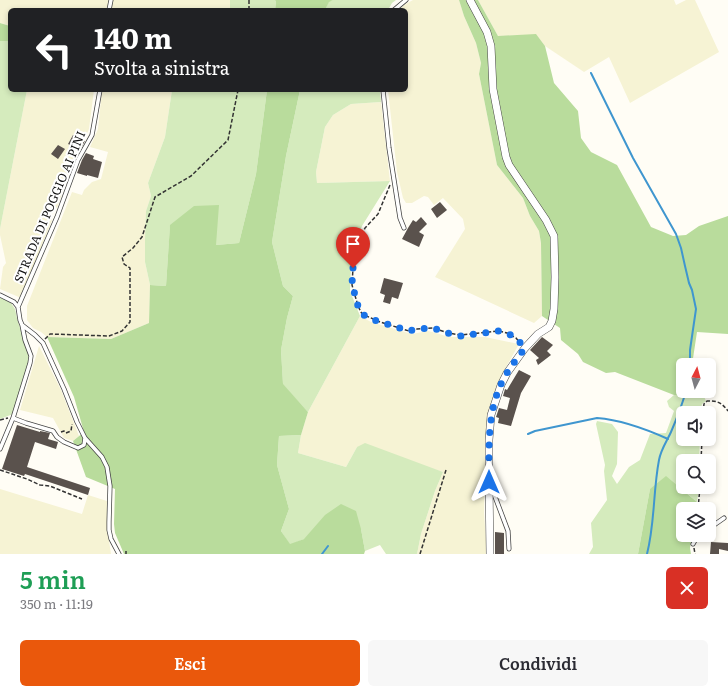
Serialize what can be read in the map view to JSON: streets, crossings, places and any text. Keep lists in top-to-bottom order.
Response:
{
  "streets": {
    "lane": ["STRADA DI POGGIO AI PINI"]
  },
  "north": "top",
  "page": {
    "turn": ["140 m", "Svolta a sinistra"],
    "heading": ["5 min", "350 m · 11:19"],
    "buttons": ["Esci", "Condividi"]
  }
}
